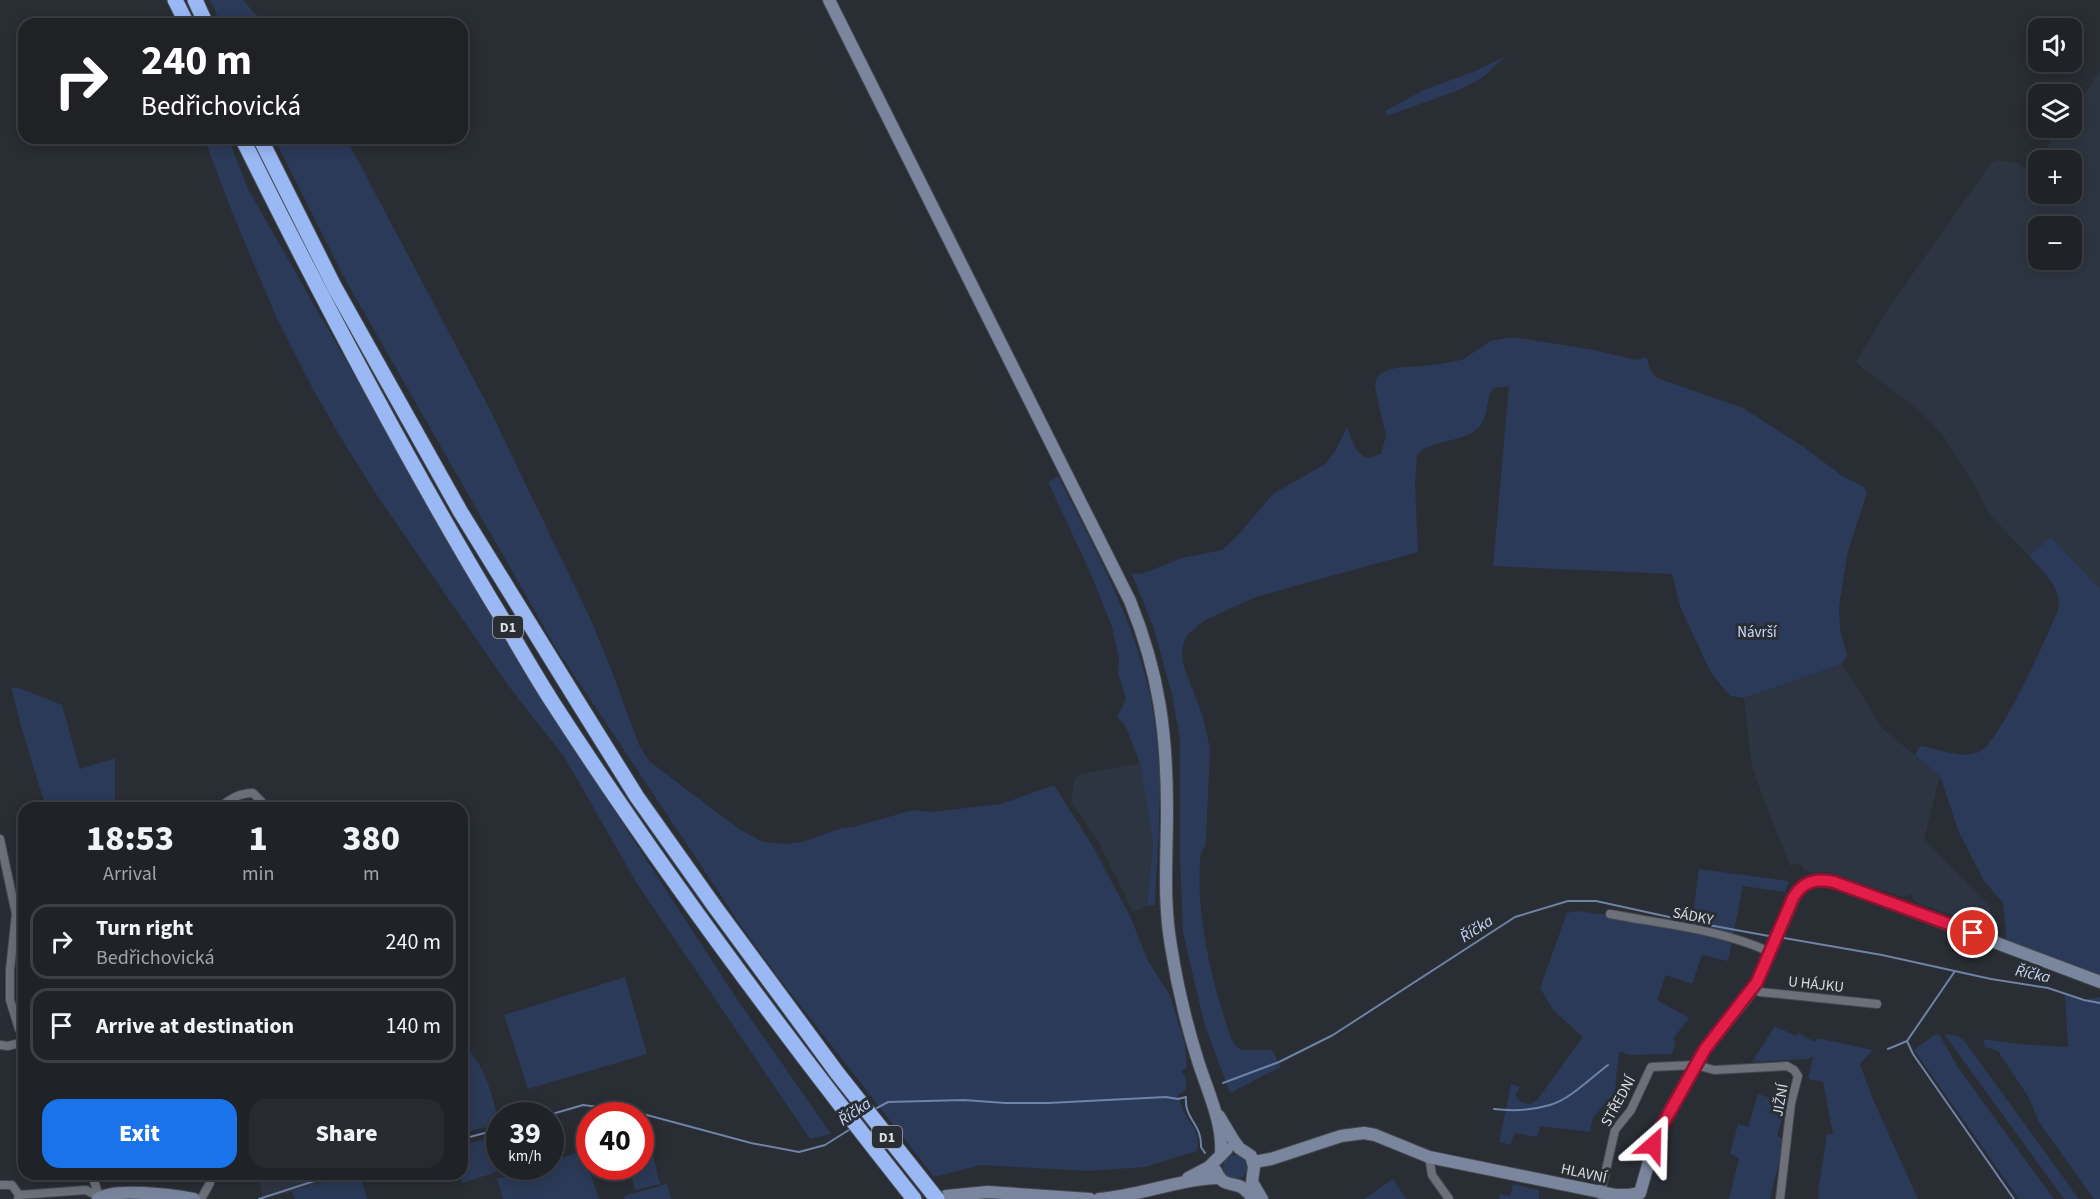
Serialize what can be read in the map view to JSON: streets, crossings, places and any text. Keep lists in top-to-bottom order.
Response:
{
  "streets": {
    "highway": ["D1"],
    "street": [
      "SÁDKY",
      "U HÁJKU",
      "JIŽNÍ",
      "STŘEDNÍ",
      "HLAVNÍ"
    ]
  },
  "crossings": [
    ["SÁDKY", "HLAVNÍ"],
    ["U HÁJKU", "HLAVNÍ"],
    ["JIŽNÍ", "STŘEDNÍ"],
    ["JIŽNÍ", "HLAVNÍ"],
    ["STŘEDNÍ", "HLAVNÍ"]
  ],
  "water": ["Říčka"],
  "parks": ["Návrší"],
  "page": {
    "map_buttons": ["+", "−"],
    "turn": ["240 m", "Bedřichovická"],
    "eta": [
      "18:53",
      "Arrival",
      "1",
      "min",
      "380",
      "m"
    ],
    "list": [
      {
        "name": "Turn right",
        "note": "Bedřichovická",
        "value": "240 m"
      },
      {
        "name": "Arrive at destination",
        "value": "140 m"
      }
    ],
    "buttons": ["Exit", "Share"],
    "speed": "39 km/h",
    "limit": "40"
  }
}
